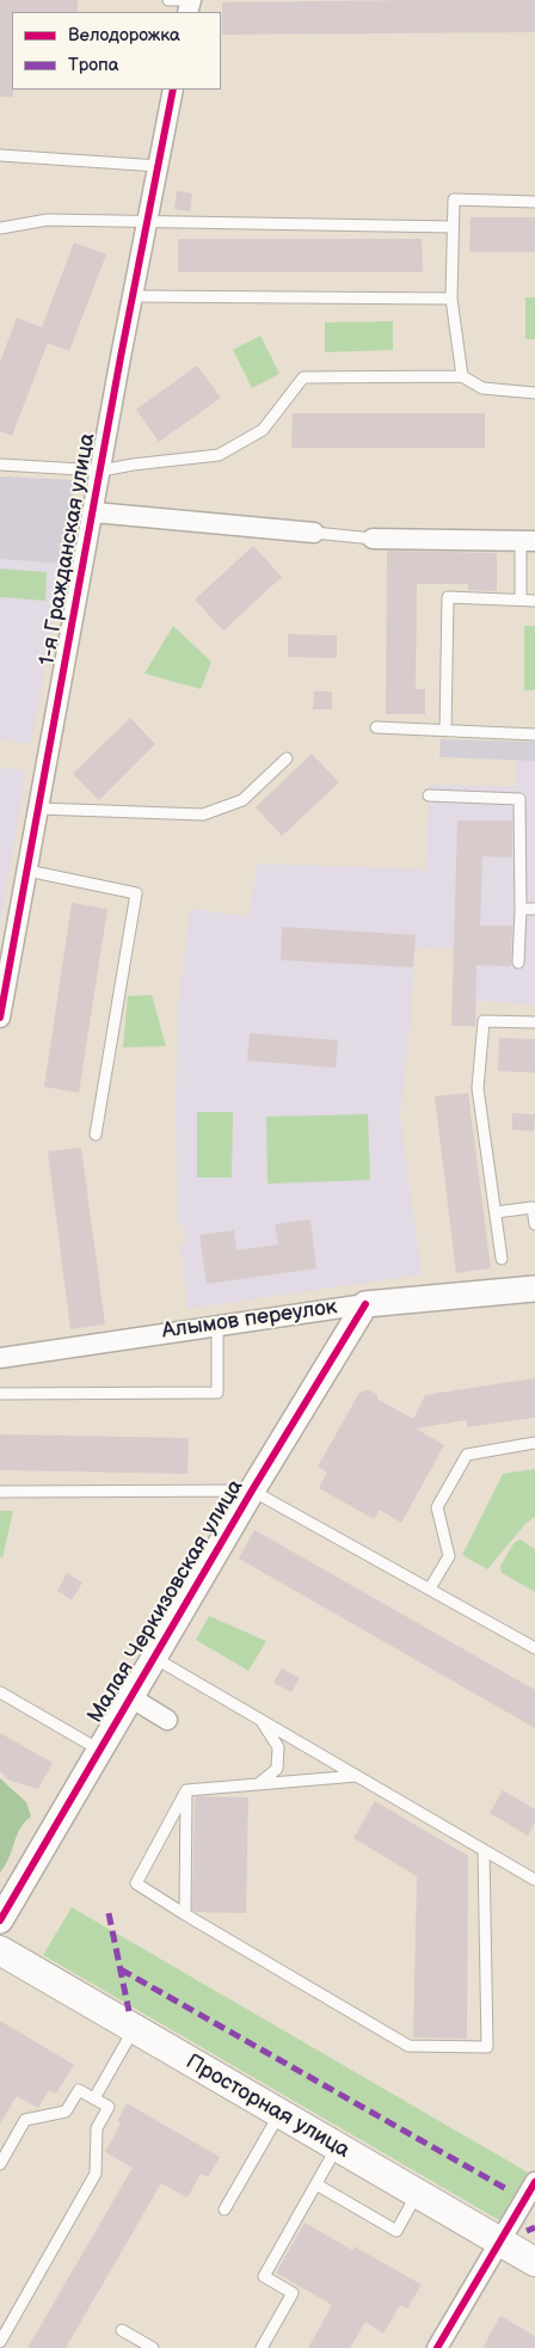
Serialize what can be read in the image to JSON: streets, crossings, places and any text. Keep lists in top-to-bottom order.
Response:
{
  "streets": {
    "main road": ["Просторная улица"],
    "street": ["1-я Гражданская улица", "Алымов переулок", "Малая Черкизовская улица"]
  },
  "crossings": [
    ["Алымов переулок", "Малая Черкизовская улица"]
  ],
  "legend": ["Велодорожка", "Тропа"]
}
